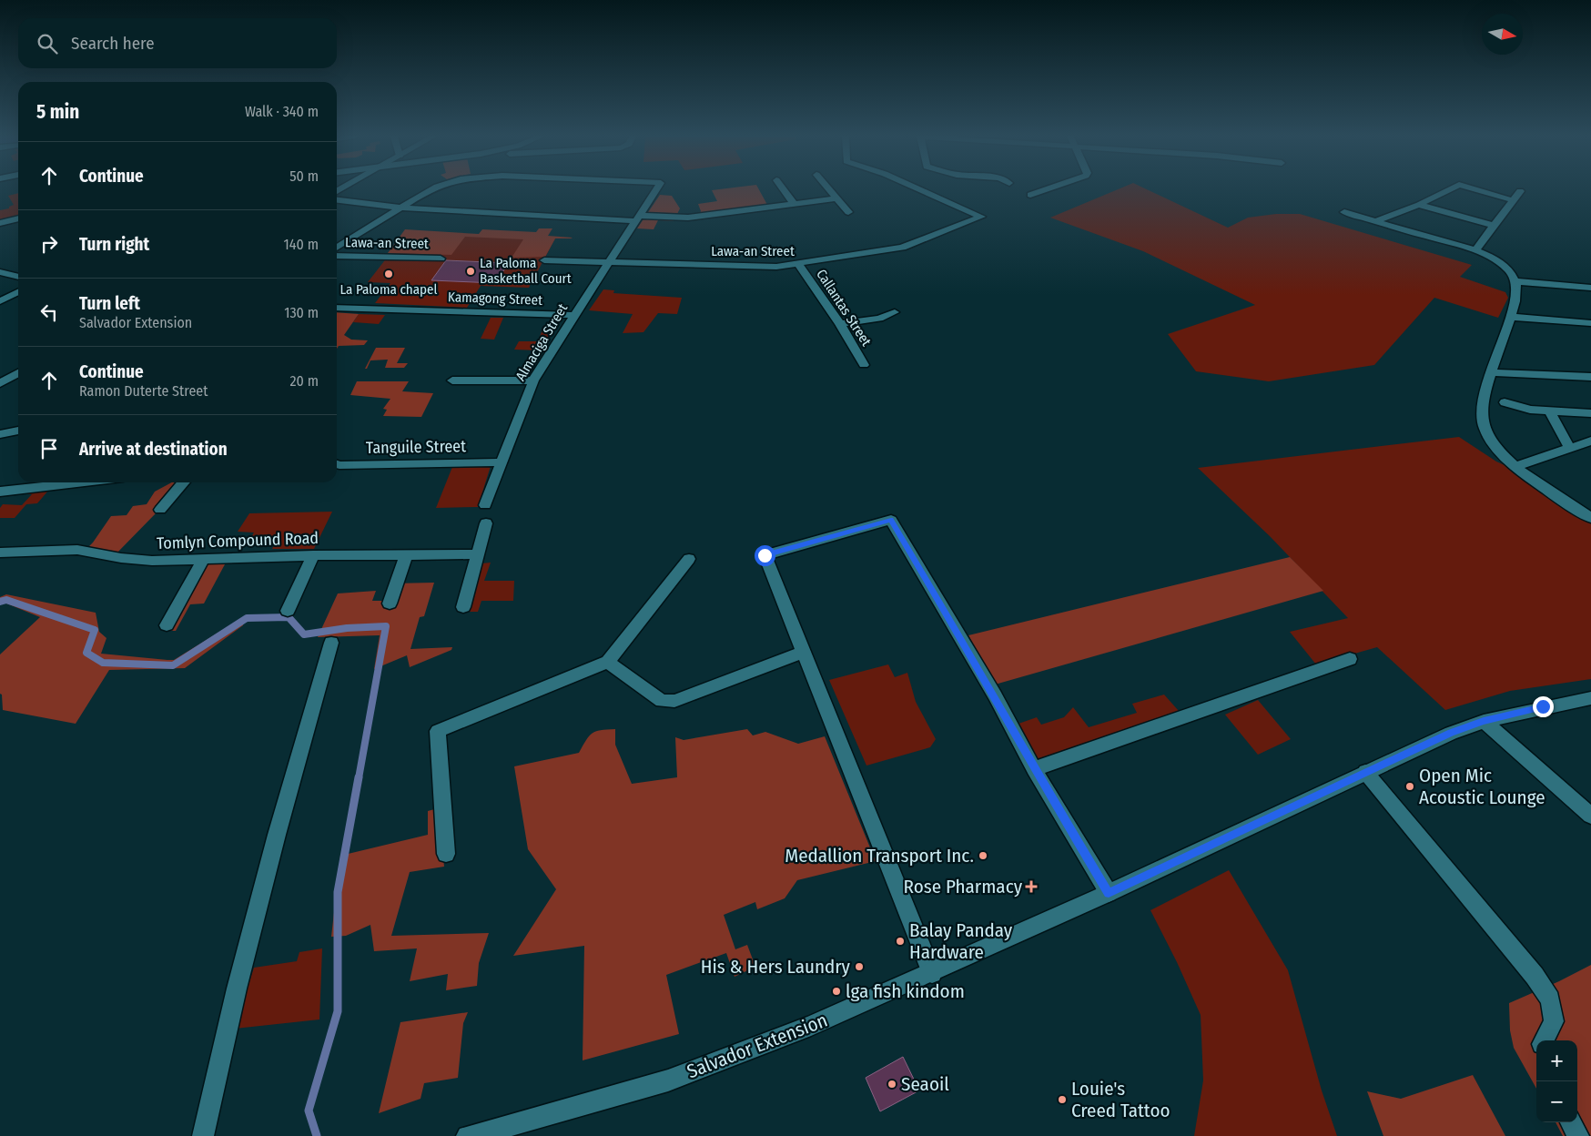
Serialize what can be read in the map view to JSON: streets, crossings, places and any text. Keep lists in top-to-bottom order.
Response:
{
  "streets": {
    "street": [
      "Lawa-an Street",
      "Kamagong Street",
      "Callantas Street",
      "Almaciga Street",
      "Tanguile Street",
      "Tomlyn Compound Road",
      "Salvador Extension"
    ]
  },
  "crossings": [
    ["Lawa-an Street", "Callantas Street"],
    ["Lawa-an Street", "Almaciga Street"],
    ["Kamagong Street", "Almaciga Street"],
    ["Almaciga Street", "Tanguile Street"]
  ],
  "places": {
    "other": [
      "La Paloma Basketball Court",
      "La Paloma chapel",
      "Open Mic Acoustic Lounge",
      "Medallion Transport Inc.",
      "Balay Panday Hardware",
      "His & Hers Laundry",
      "lga fish kindom",
      "Seaoil",
      "Louie's Creed Tattoo"
    ],
    "health": ["Rose Pharmacy"]
  },
  "north": "right",
  "page": {
    "search": "Search here",
    "heading": ["5 min", "Walk · 340 m"],
    "list": [
      ["Continue", "50 m"],
      ["Turn right", "140 m"],
      ["Turn left", "Salvador Extension", "130 m"],
      ["Continue", "Ramon Duterte Street", "20 m"],
      "Arrive at destination"
    ],
    "map_buttons": ["+", "−"]
  }
}
